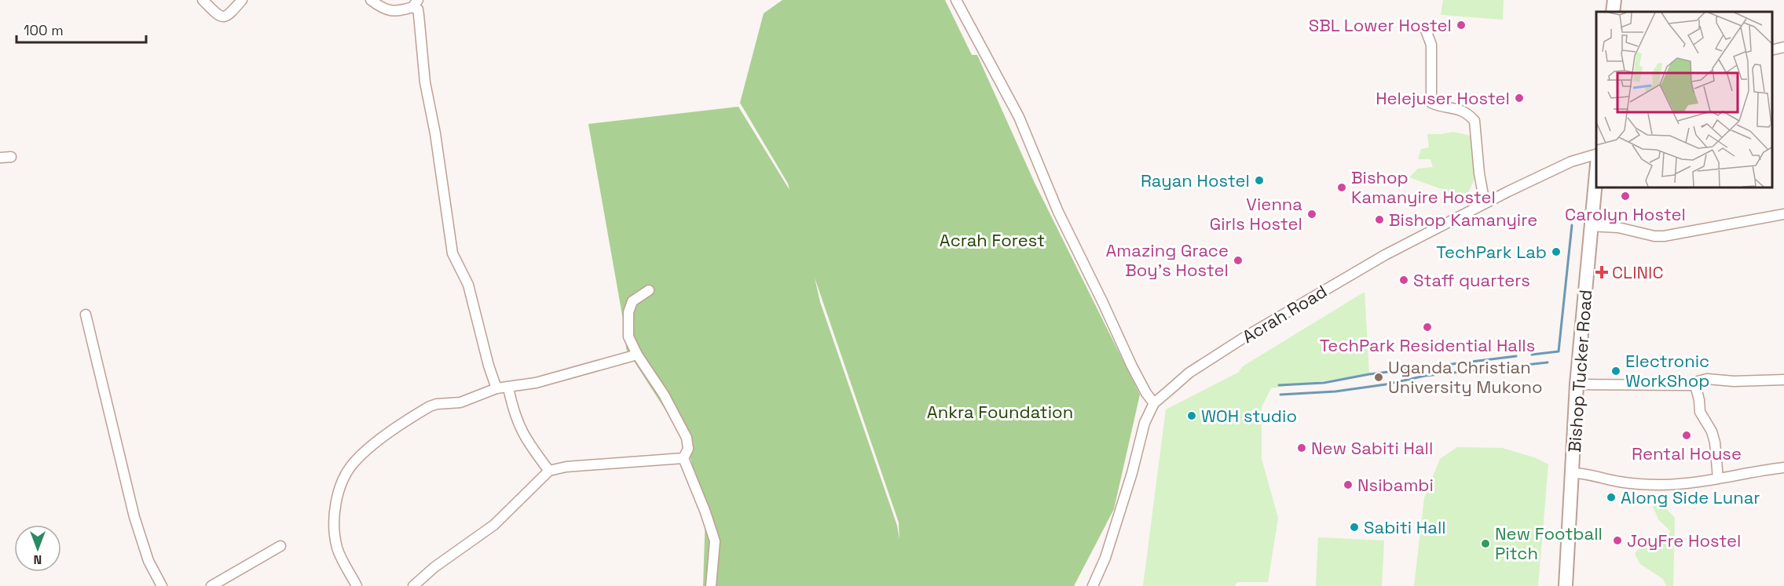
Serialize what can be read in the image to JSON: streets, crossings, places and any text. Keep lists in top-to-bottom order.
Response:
{
  "streets": {
    "main road": ["Bishop Tucker Road"],
    "street": ["Acrah Road"]
  },
  "parks": ["Acrah Forest", "Ankra Foundation"],
  "places": {
    "other": [
      "SBL Lower Hostel",
      "Helejuser Hostel",
      "Rayan Hostel",
      "Bishop Kamanyire Hostel",
      "Carolyn Hostel",
      "Vienna Girls Hostel",
      "Bishop Kamanyire",
      "TechPark Lab",
      "Amazing Grace Boy's Hostel",
      "Staff quarters",
      "TechPark Residential Halls",
      "Electronic WorkShop",
      "Uganda Christian University Mukono",
      "WOH studio",
      "Rental House",
      "New Sabiti Hall",
      "Nsibambi",
      "Along Side Lunar",
      "Sabiti Hall",
      "JoyFre Hostel",
      "New Football Pitch"
    ],
    "health": ["CLINIC"]
  },
  "scale_bar": "100 m",
  "north": "bottom"
}
